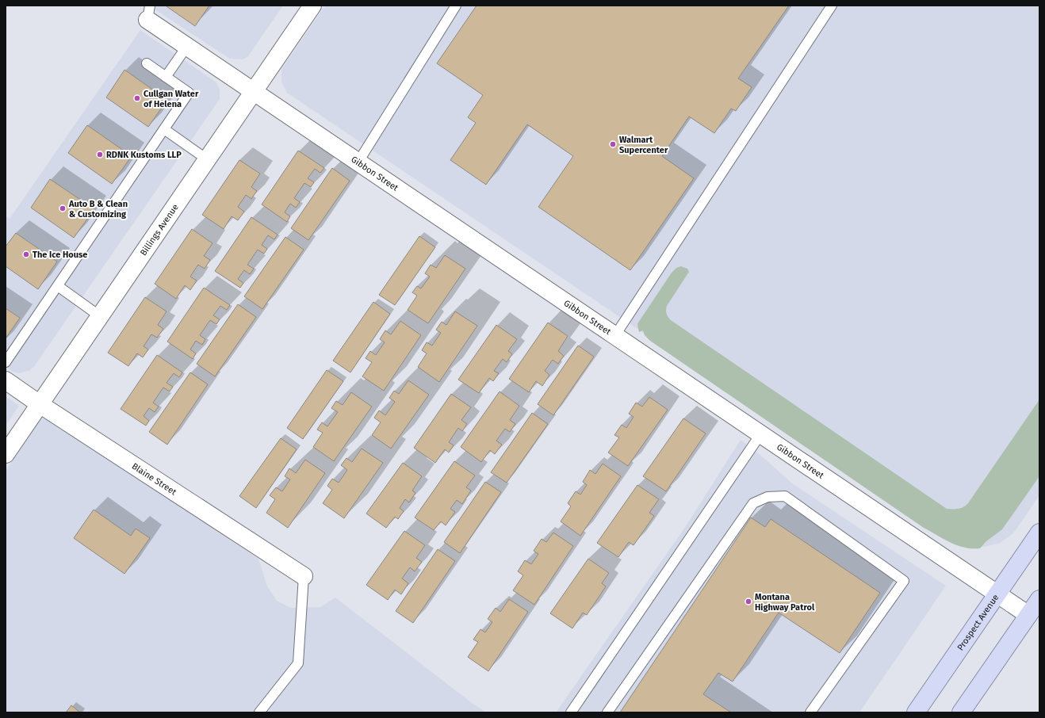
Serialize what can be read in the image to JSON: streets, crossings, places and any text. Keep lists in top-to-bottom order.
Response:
{
  "streets": {
    "highway": ["Prospect Avenue"],
    "street": ["Gibbon Street", "Billings Avenue", "Blaine Street"]
  },
  "crossings": [
    ["Gibbon Street", "Billings Avenue"],
    ["Gibbon Street", "Prospect Avenue"],
    ["Billings Avenue", "Blaine Street"]
  ],
  "places": [
    "Cullgan Water of Helena",
    "Walmart Supercenter",
    "RDNK Kustoms LLP",
    "Auto B & Clean & Customizing",
    "The Ice House",
    "Montana Highway Patrol"
  ]
}
